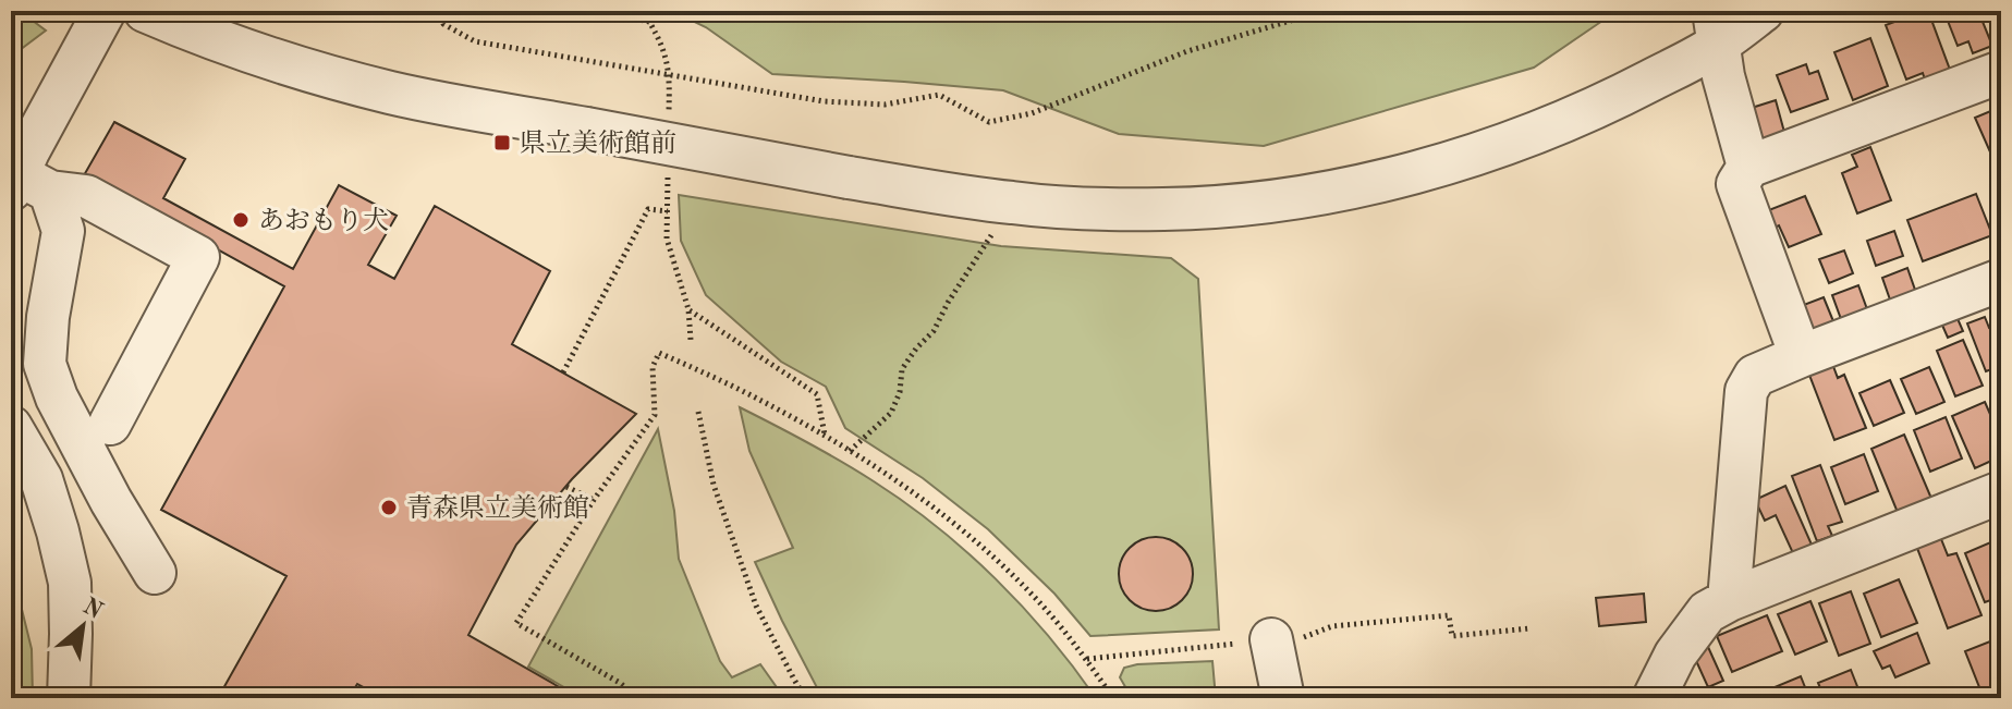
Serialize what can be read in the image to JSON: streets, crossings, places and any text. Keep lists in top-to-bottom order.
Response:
{
  "places": {
    "transit": ["県立美術館前"],
    "other": ["あおもり犬", "青森県立美術館"]
  },
  "north": "top right"
}
